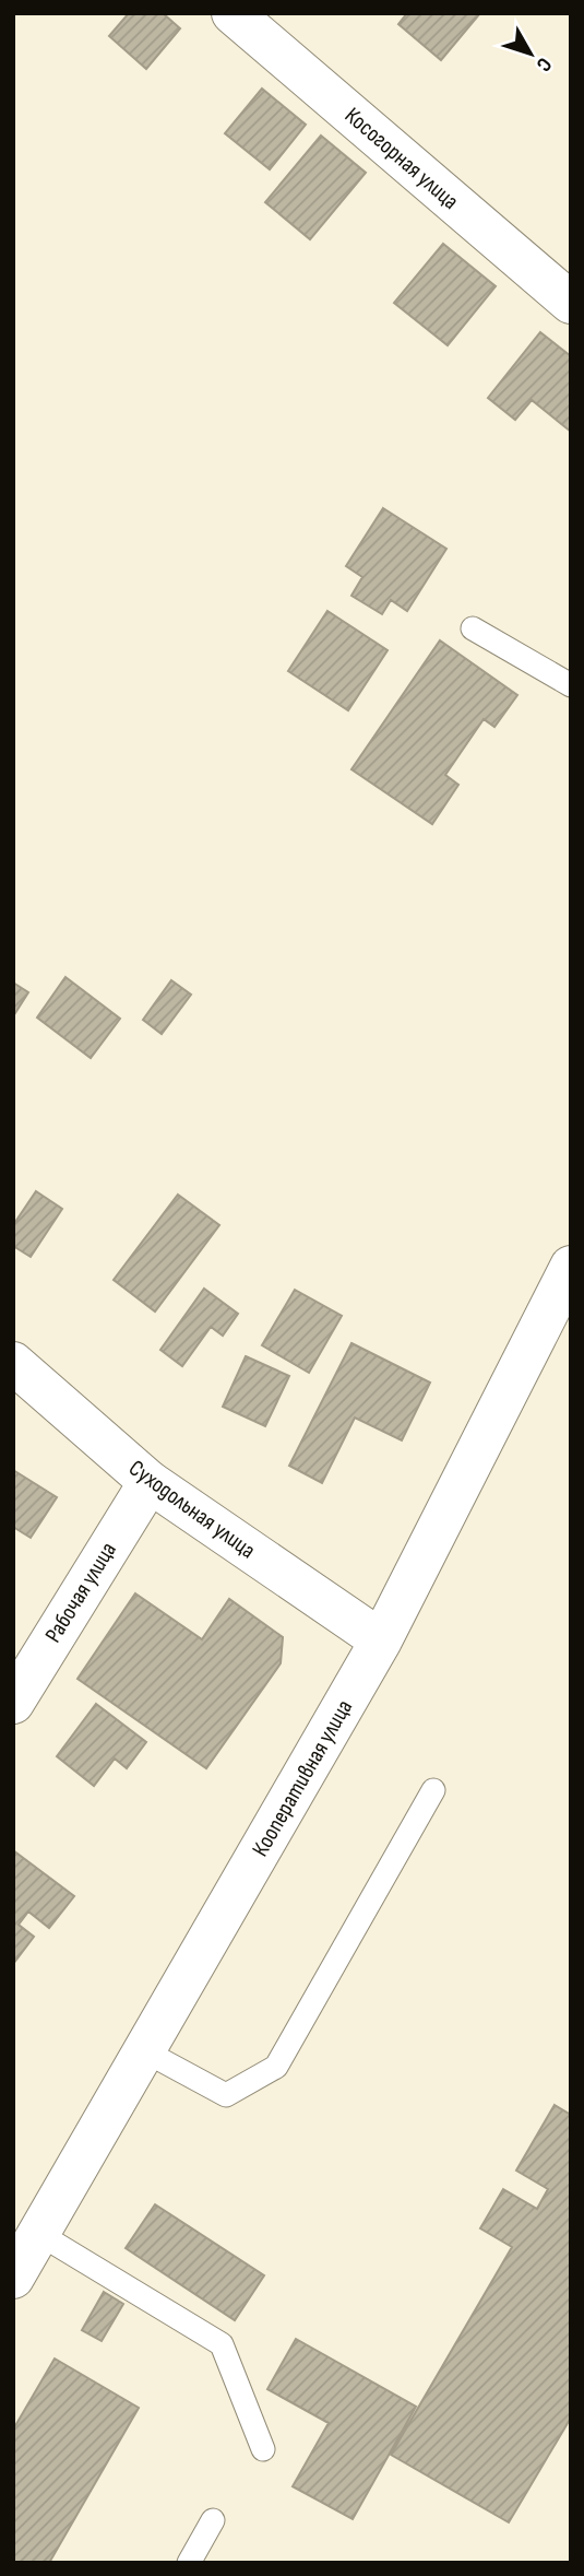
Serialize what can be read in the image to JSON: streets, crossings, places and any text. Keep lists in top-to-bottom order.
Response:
{
  "streets": {
    "street": [
      "Косогорная улица",
      "Суходольная улица",
      "Рабочая улица",
      "Кооперативная улица"
    ]
  },
  "crossings": [
    ["Суходольная улица", "Рабочая улица"],
    ["Суходольная улица", "Кооперативная улица"]
  ],
  "north": "bottom right"
}
